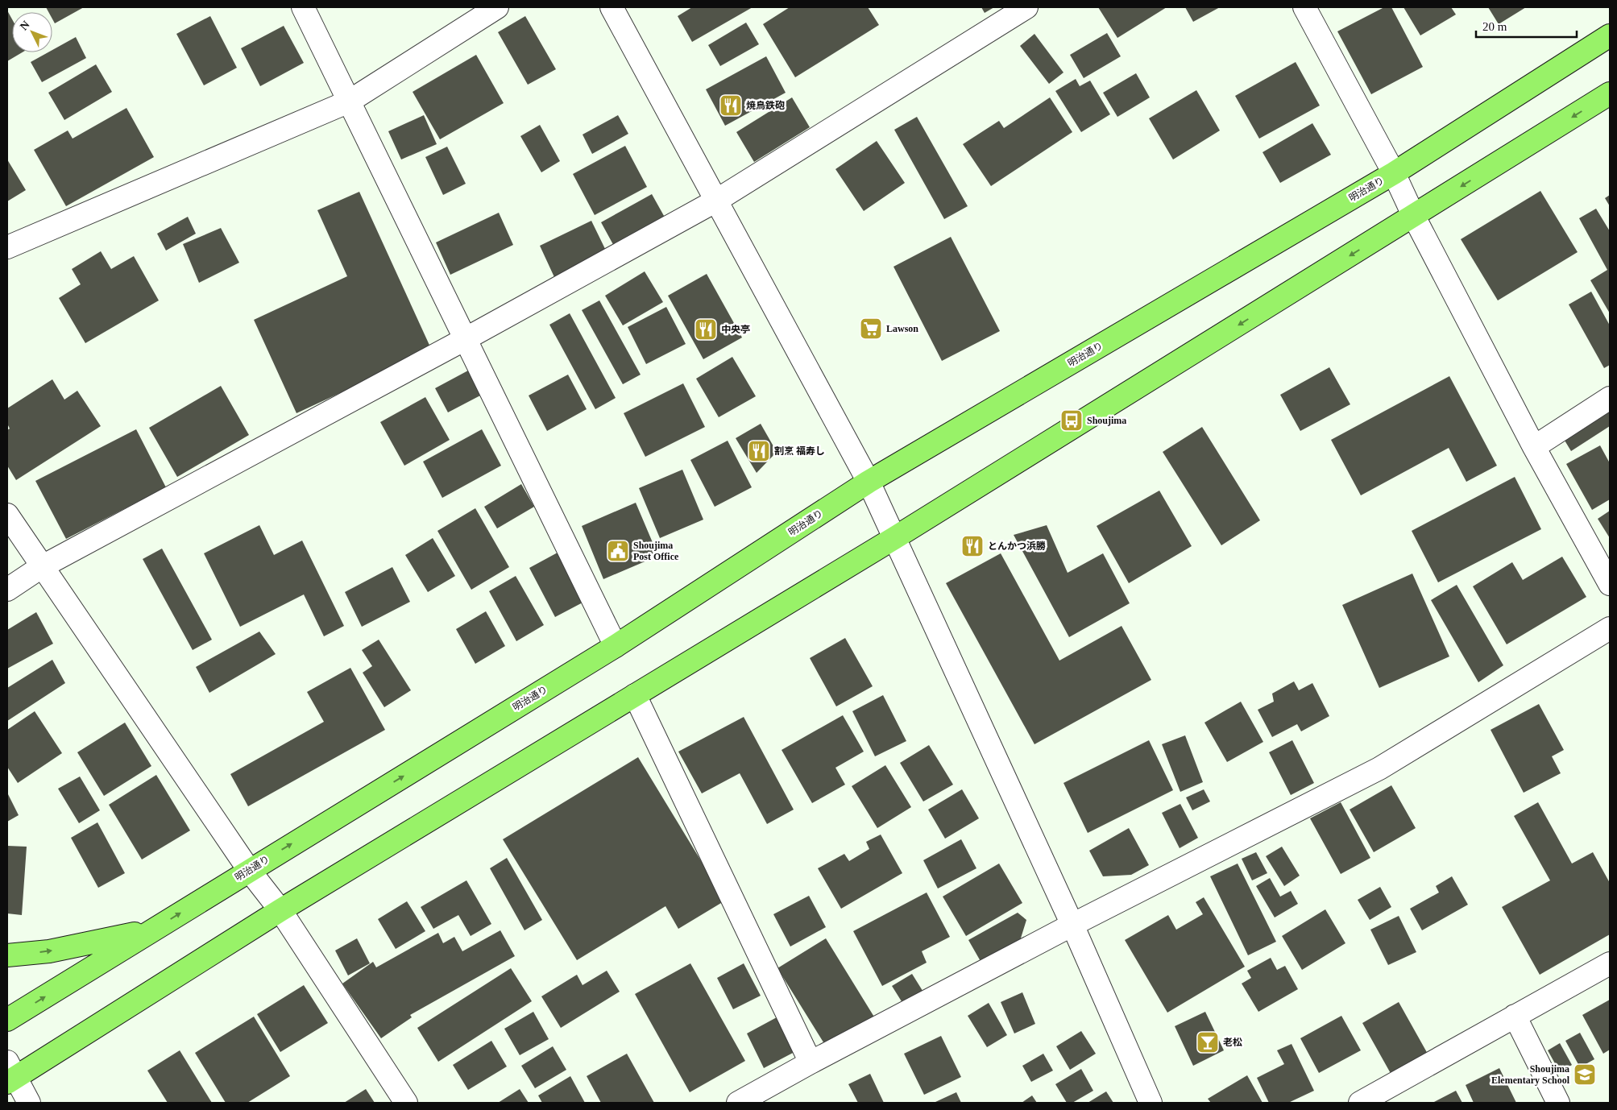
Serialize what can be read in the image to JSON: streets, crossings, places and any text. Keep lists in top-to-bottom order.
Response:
{
  "streets": {
    "main road": ["明治通り"]
  },
  "places": {
    "restaurant": [
      "焼鳥鉄砲",
      "中央亭",
      "割烹 福寿し",
      "とんかつ浜勝"
    ],
    "supermarket": ["Lawson"],
    "bus stop": ["Shoujima"],
    "public building": ["Shoujima Post Office"],
    "bar": ["老松"],
    "school or university": ["Shoujima Elementary School"]
  },
  "scale_bar": "20 m",
  "north": "top left"
}
